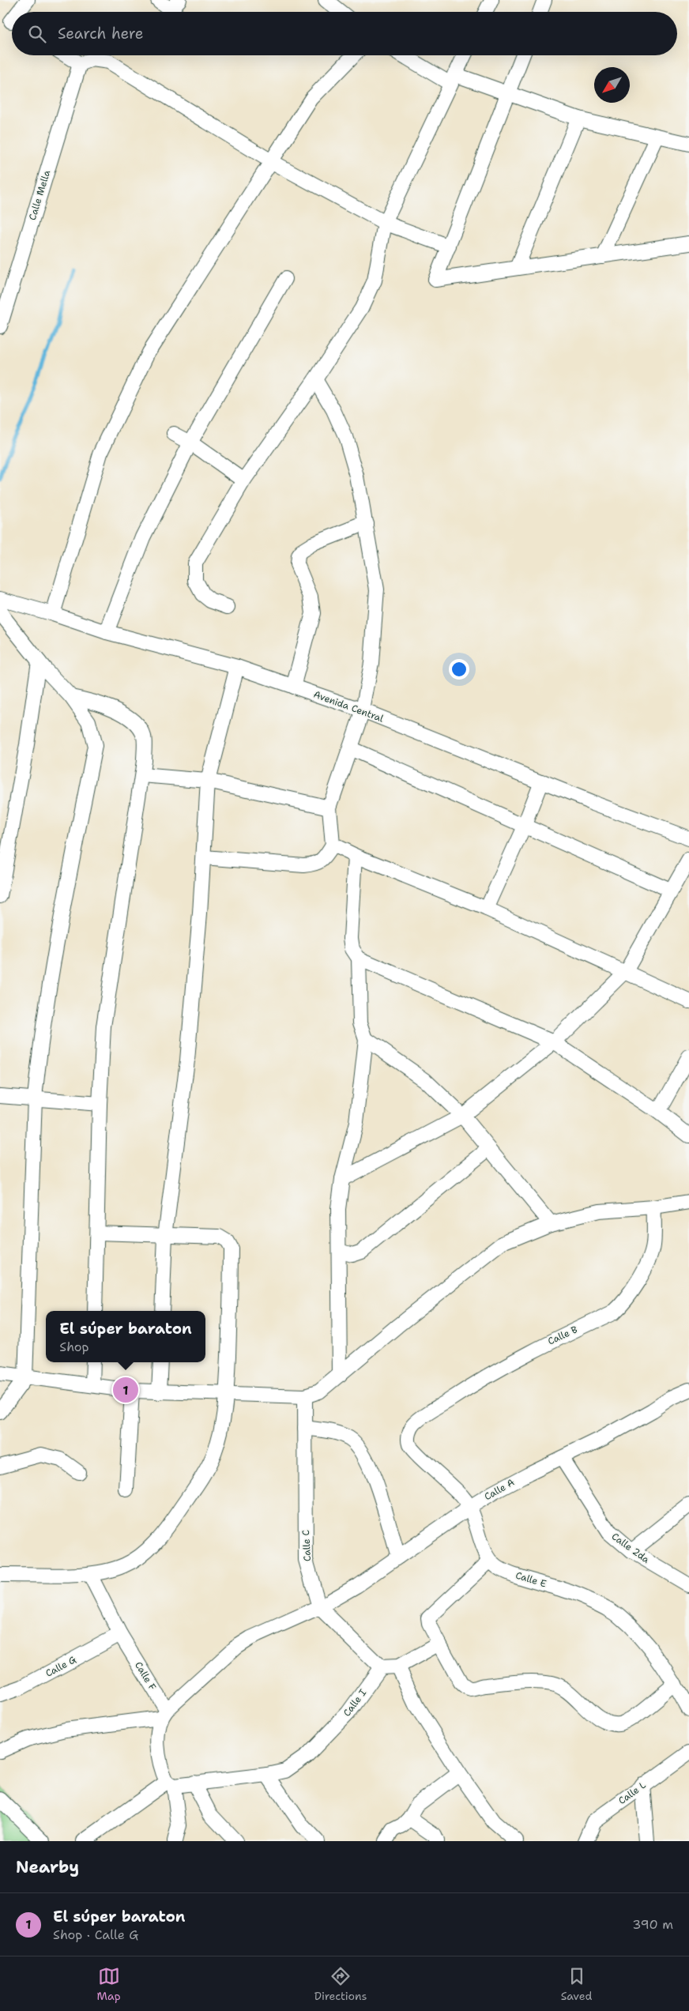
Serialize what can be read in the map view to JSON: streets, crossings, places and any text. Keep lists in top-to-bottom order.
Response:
{
  "streets": {
    "street": [
      "Calle Mella",
      "Avenida Central",
      "Calle B",
      "Calle A",
      "Calle C",
      "Calle 2da",
      "Calle E",
      "Calle G",
      "Calle F",
      "Calle I",
      "Calle L"
    ]
  },
  "crossings": [
    ["Calle B", "Calle A"],
    ["Calle A", "Calle C"],
    ["Calle A", "Calle 2da"],
    ["Calle A", "Calle F"],
    ["Calle C", "Calle I"],
    ["Calle G", "Calle F"]
  ],
  "north": "bottom left",
  "page": {
    "search": "Search here",
    "popup": ["El súper baraton", "Shop"],
    "pins": "1",
    "heading": "Nearby",
    "list": [
      {
        "mark": "1",
        "name": "El súper baraton",
        "note": "Shop · Calle G",
        "value": "390 m"
      }
    ],
    "nav": ["Map", "Directions", "Saved"]
  }
}
